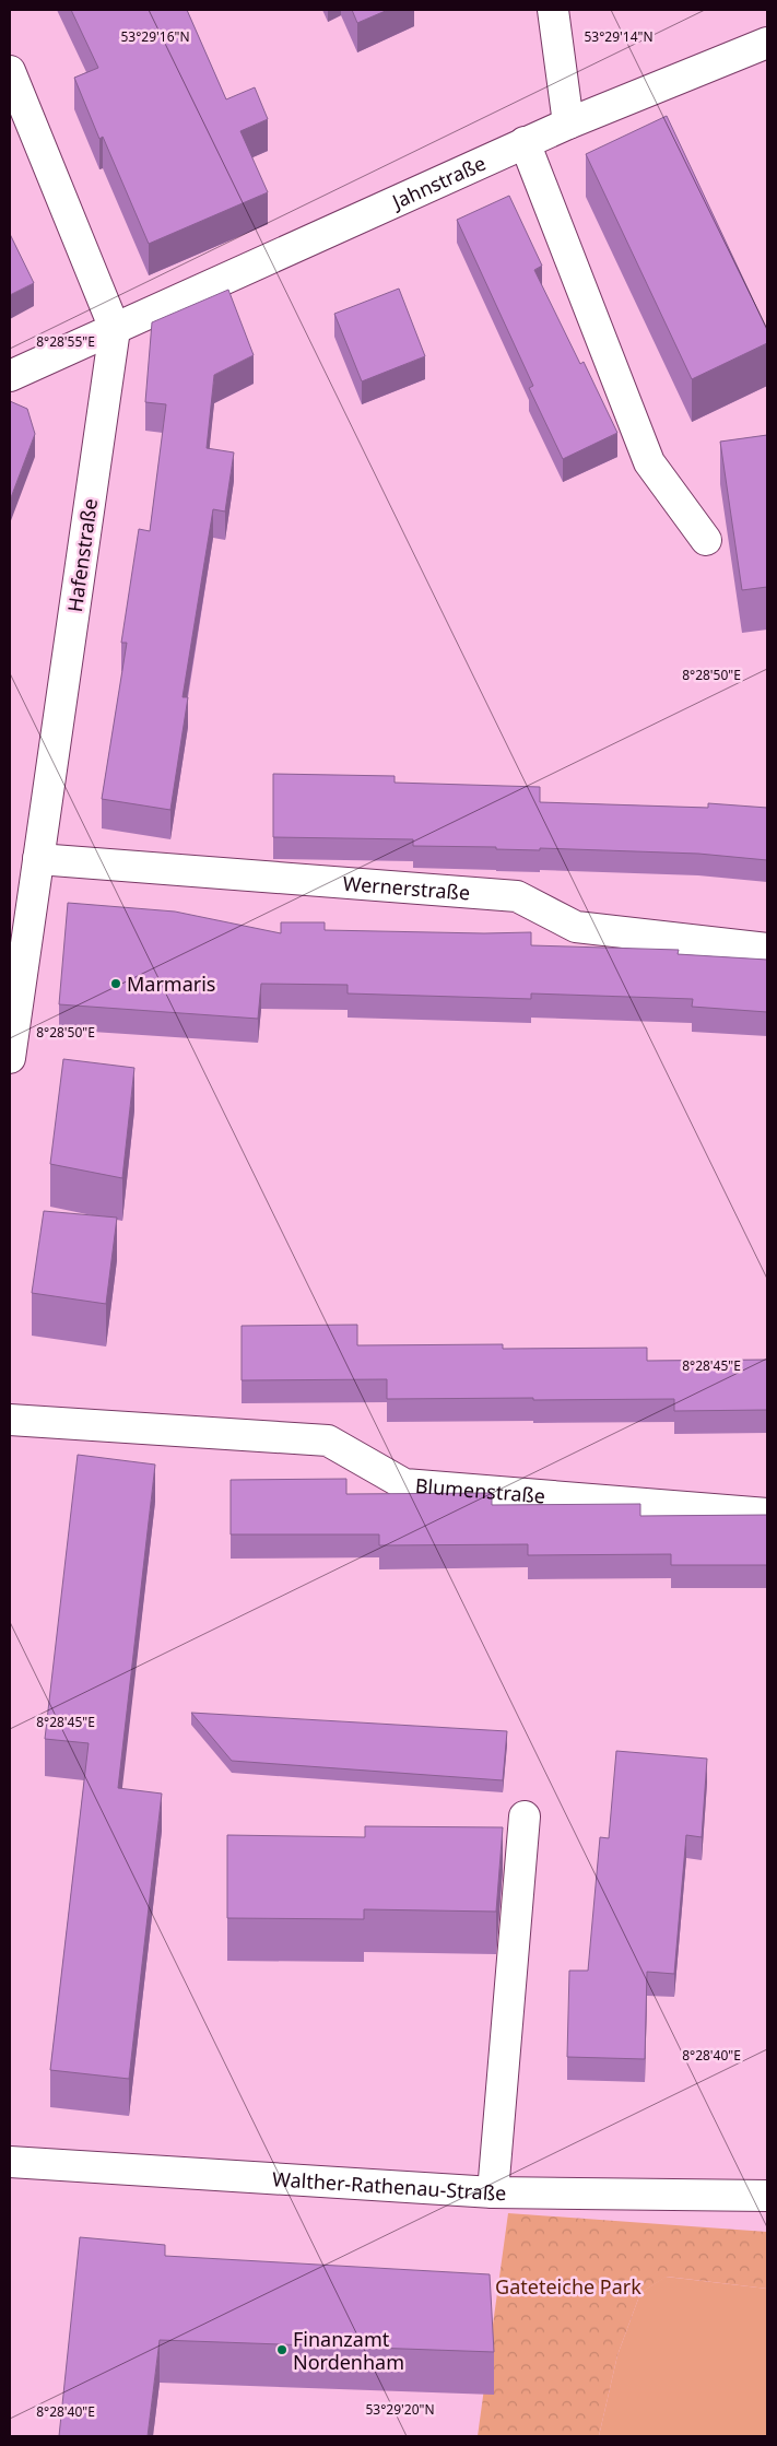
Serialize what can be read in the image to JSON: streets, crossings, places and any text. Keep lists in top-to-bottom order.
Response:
{
  "streets": {
    "street": [
      "Jahnstraße",
      "Hafenstraße",
      "Wernerstraße",
      "Blumenstraße",
      "Walther-Rathenau-Straße"
    ]
  },
  "crossings": [
    ["Jahnstraße", "Hafenstraße"],
    ["Hafenstraße", "Wernerstraße"]
  ],
  "parks": ["Gateteiche Park"],
  "places": ["Marmaris", "Finanzamt Nordenham"],
  "coordinates": [
    "53°29'16\"N",
    "53°29'14\"N",
    "8°28'55\"E",
    "8°28'50\"E",
    "8°28'45\"E",
    "8°28'40\"E",
    "53°29'20\"N"
  ]
}
